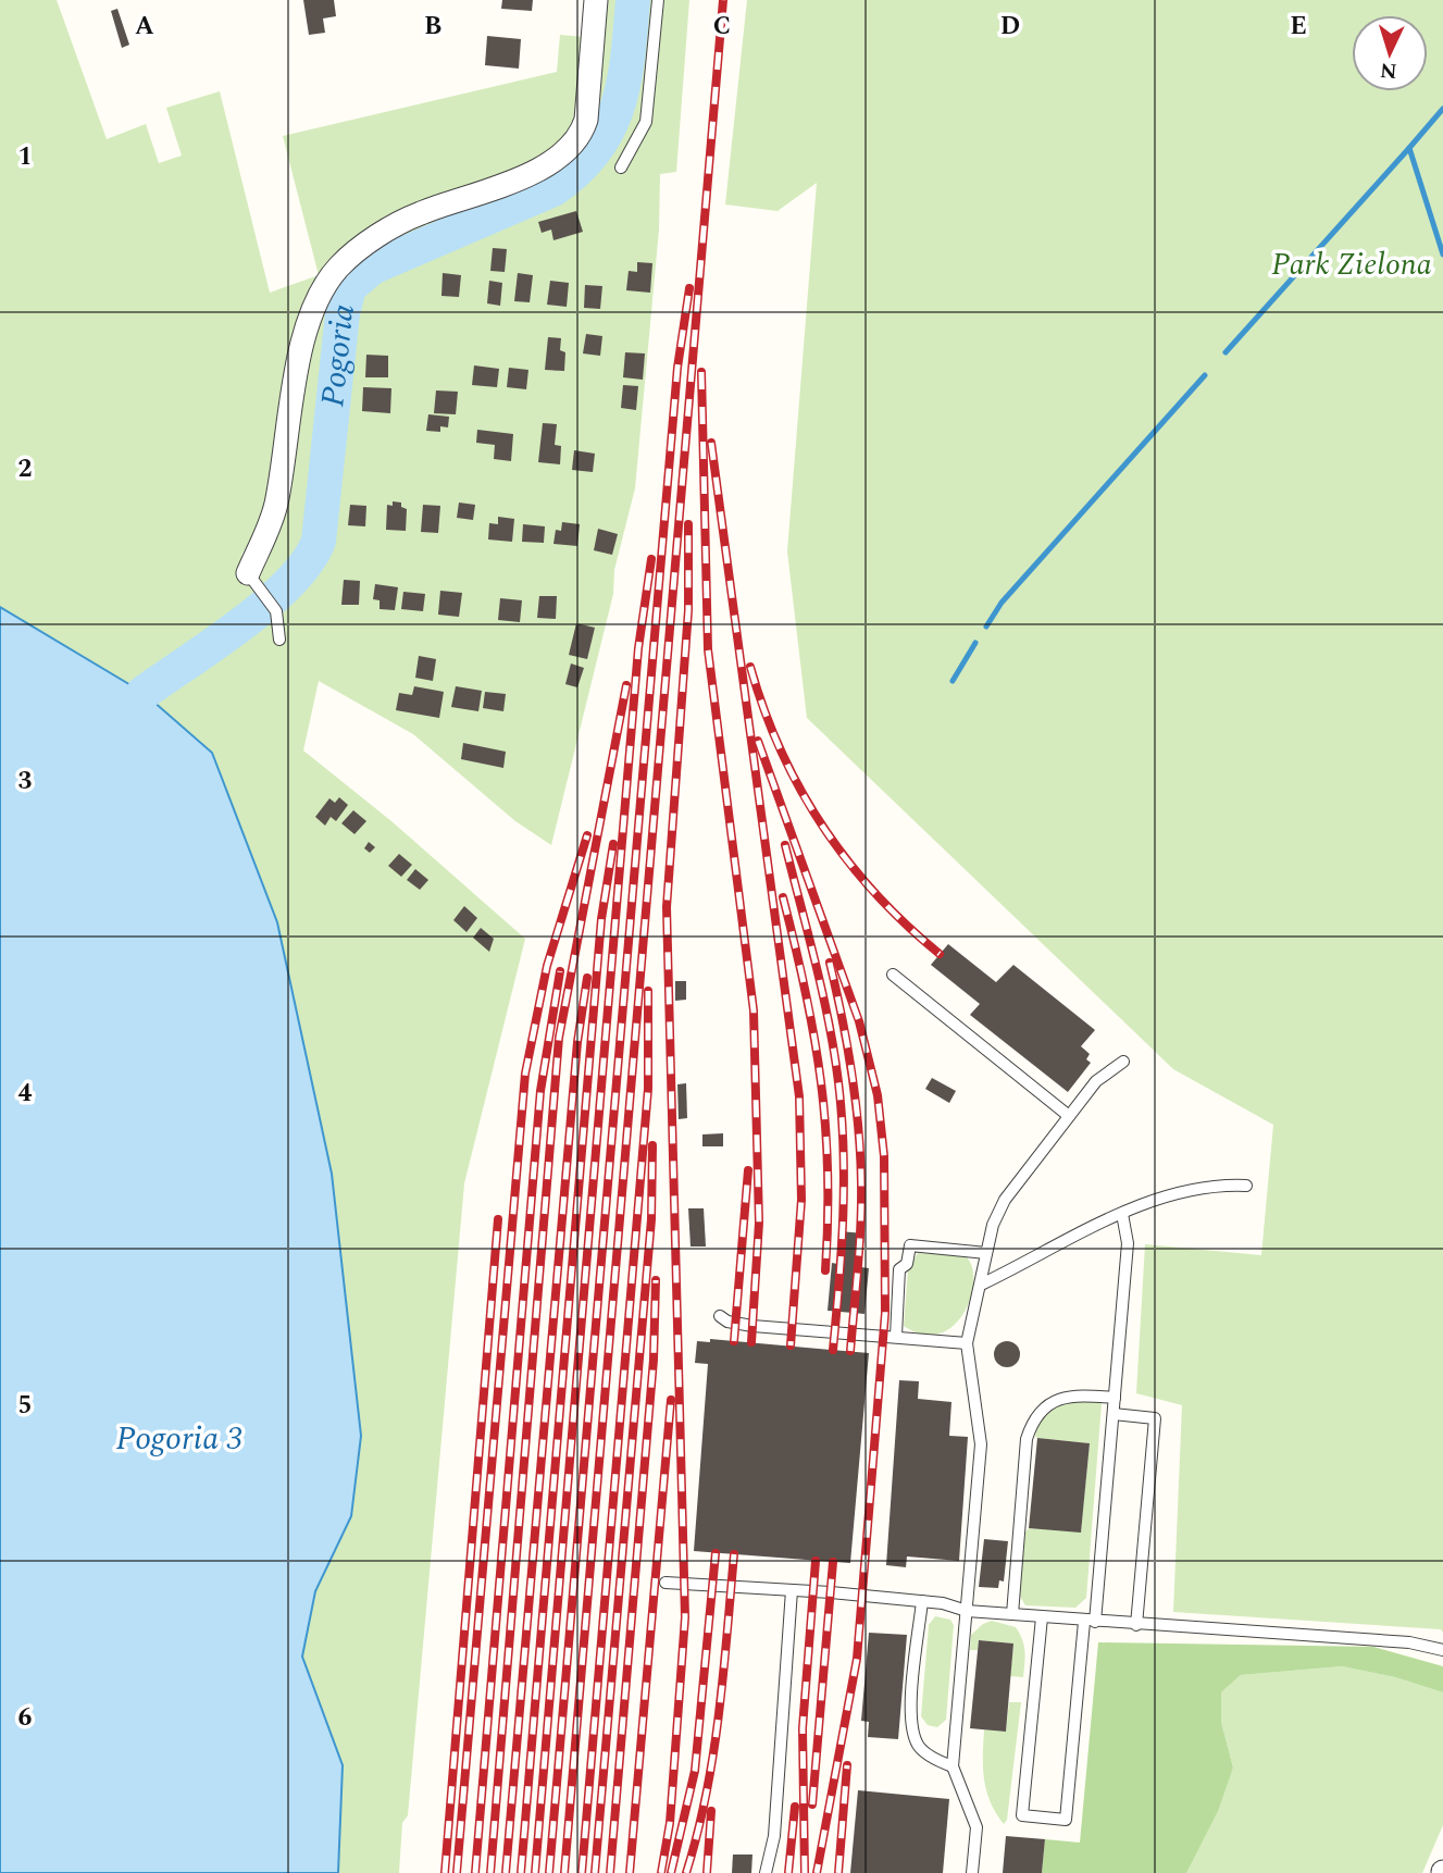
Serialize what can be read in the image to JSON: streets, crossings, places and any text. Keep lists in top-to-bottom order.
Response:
{
  "water": ["Pogoria", "Pogoria 3"],
  "parks": ["Park Zielona"],
  "north": "bottom",
  "grid": {
    "columns": [
      "A",
      "B",
      "C",
      "D",
      "E"
    ],
    "rows": [
      "1",
      "2",
      "3",
      "4",
      "5",
      "6"
    ]
  }
}
